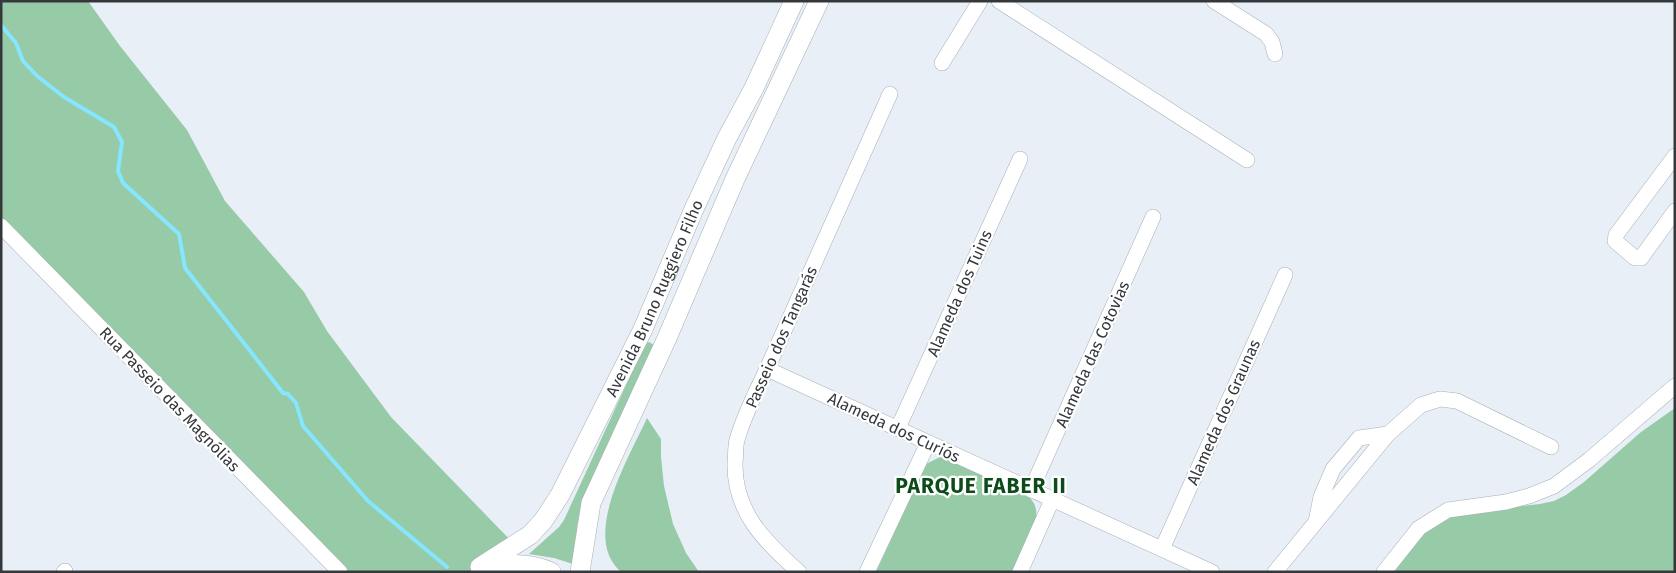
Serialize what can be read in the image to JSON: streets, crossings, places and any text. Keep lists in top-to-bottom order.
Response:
{
  "streets": {
    "main road": ["Avenida Bruno Ruggiero Filho"],
    "street": [
      "Alameda dos Tuins",
      "Passeio dos Tangarás",
      "Alameda das Cotovias",
      "Rua Passeio das Magnólias",
      "Alameda dos Graunas",
      "Alameda dos Curiós"
    ]
  },
  "crossings": [
    ["Alameda dos Tuins", "Alameda dos Curiós"],
    ["Passeio dos Tangarás", "Alameda dos Curiós"],
    ["Alameda das Cotovias", "Alameda dos Curiós"],
    ["Alameda dos Graunas", "Alameda dos Curiós"]
  ],
  "districts": ["PARQUE FABER II"]
}
